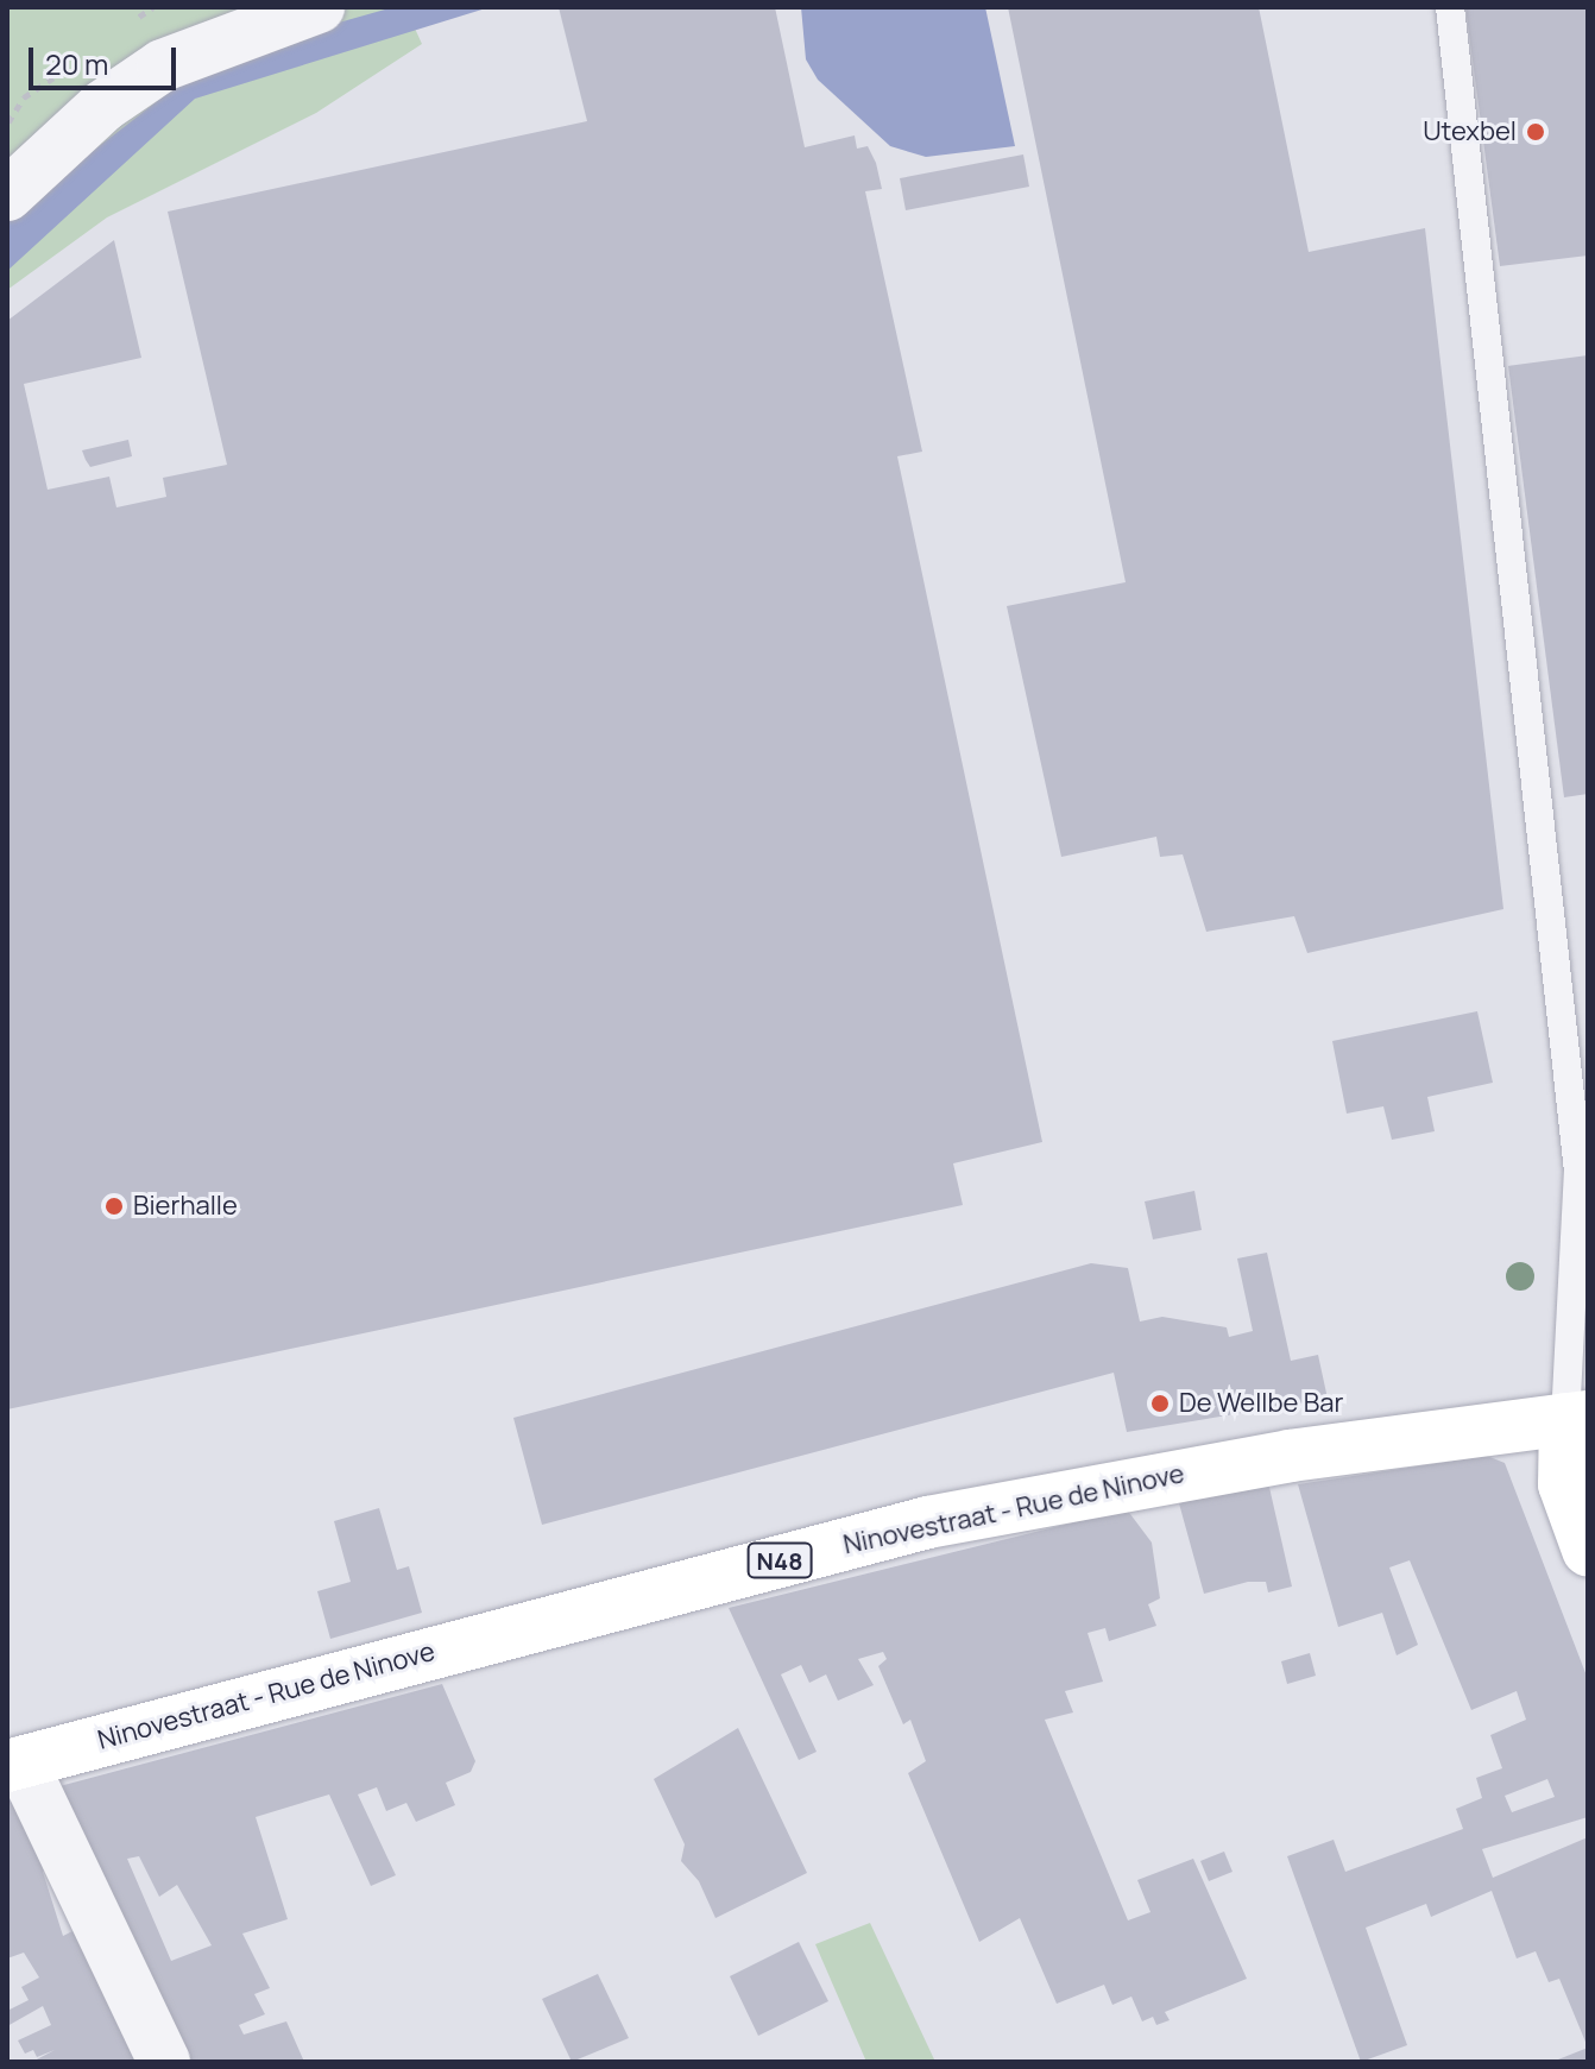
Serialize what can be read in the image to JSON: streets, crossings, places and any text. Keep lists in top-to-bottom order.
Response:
{
  "streets": {
    "main road": ["Ninovestraat - Rue de Ninove", "N48"]
  },
  "places": ["Utexbel", "Bierhalle", "De Wellbe Bar"],
  "scale_bar": "20 m"
}
